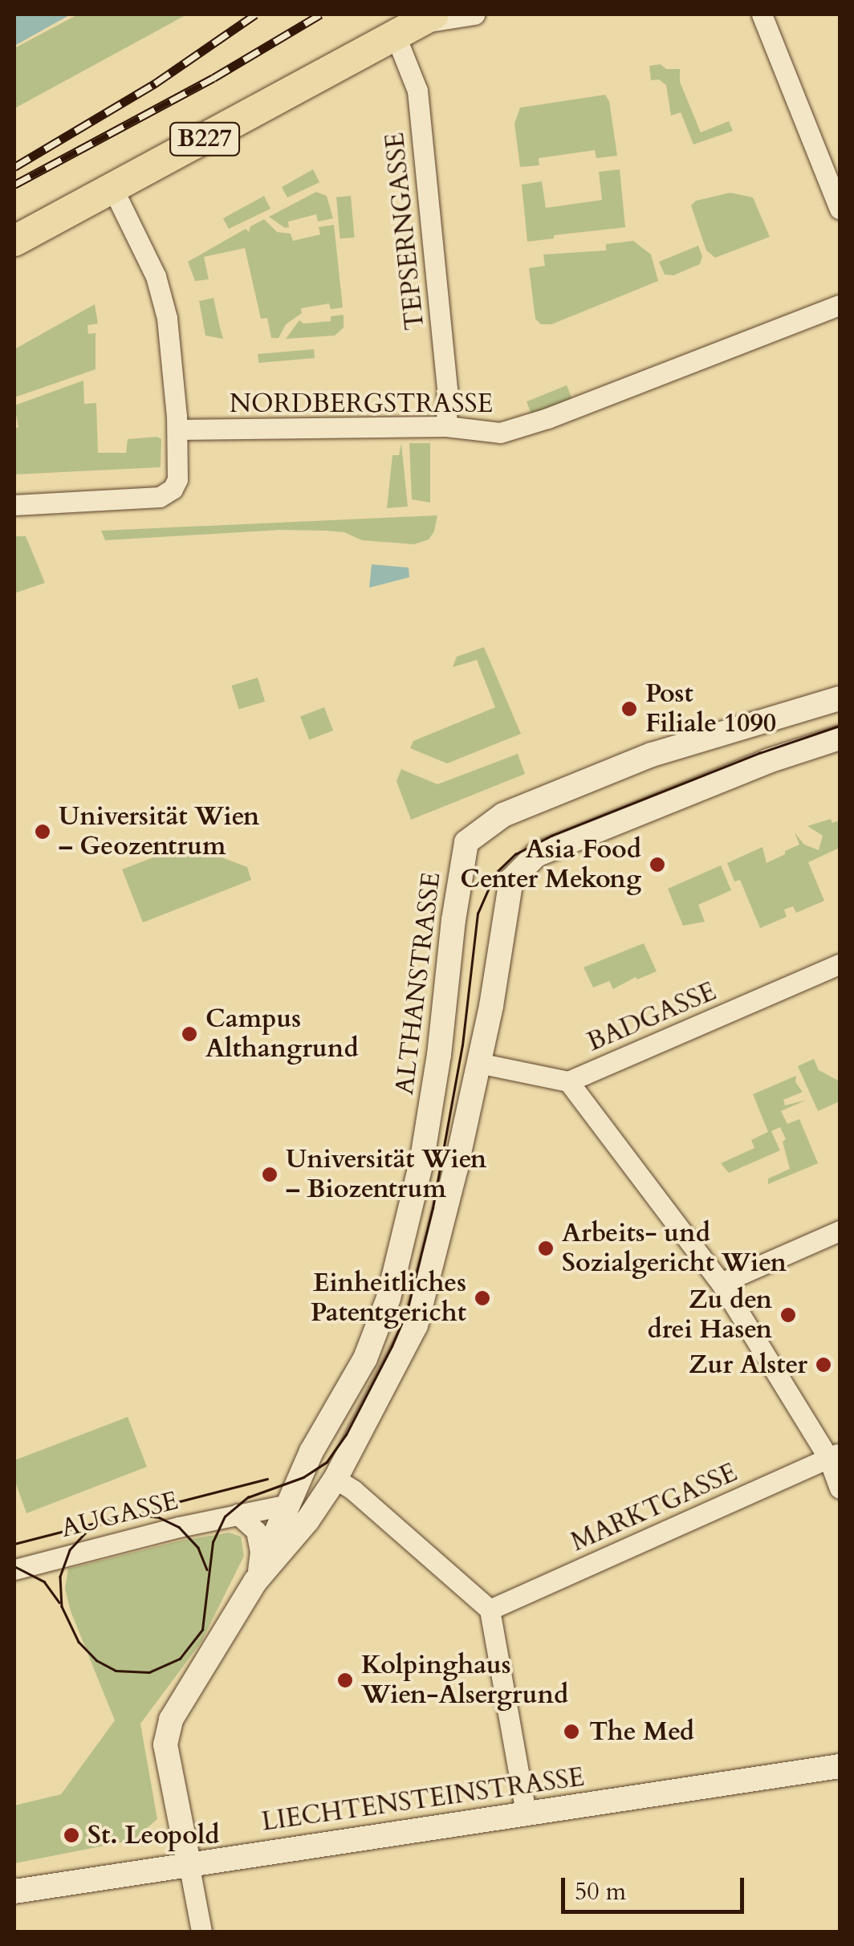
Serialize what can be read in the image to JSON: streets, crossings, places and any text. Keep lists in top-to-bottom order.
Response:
{
  "streets": {
    "main road": ["B227"],
    "street": [
      "TEPSERNGASSE",
      "NORDBERGSTRASSE",
      "ALTHANSTRASSE",
      "BADGASSE",
      "MARKTGASSE",
      "AUGASSE",
      "LIECHTENSTEINSTRASSE"
    ]
  },
  "crossings": [
    ["B227", "TEPSERNGASSE"],
    ["TEPSERNGASSE", "NORDBERGSTRASSE"],
    ["ALTHANSTRASSE", "BADGASSE"],
    ["ALTHANSTRASSE", "AUGASSE"],
    ["ALTHANSTRASSE", "LIECHTENSTEINSTRASSE"]
  ],
  "places": [
    "Post Filiale 1090",
    "Universität Wien – Geozentrum",
    "Asia Food Center Mekong",
    "Campus Althangrund",
    "Universität Wien – Biozentrum",
    "Arbeits- und Sozialgericht Wien",
    "Einheitliches Patentgericht",
    "Zu den drei Hasen",
    "Zur Alster",
    "Kolpinghaus Wien-Alsergrund",
    "The Med",
    "St. Leopold"
  ],
  "scale_bar": "50 m"
}
